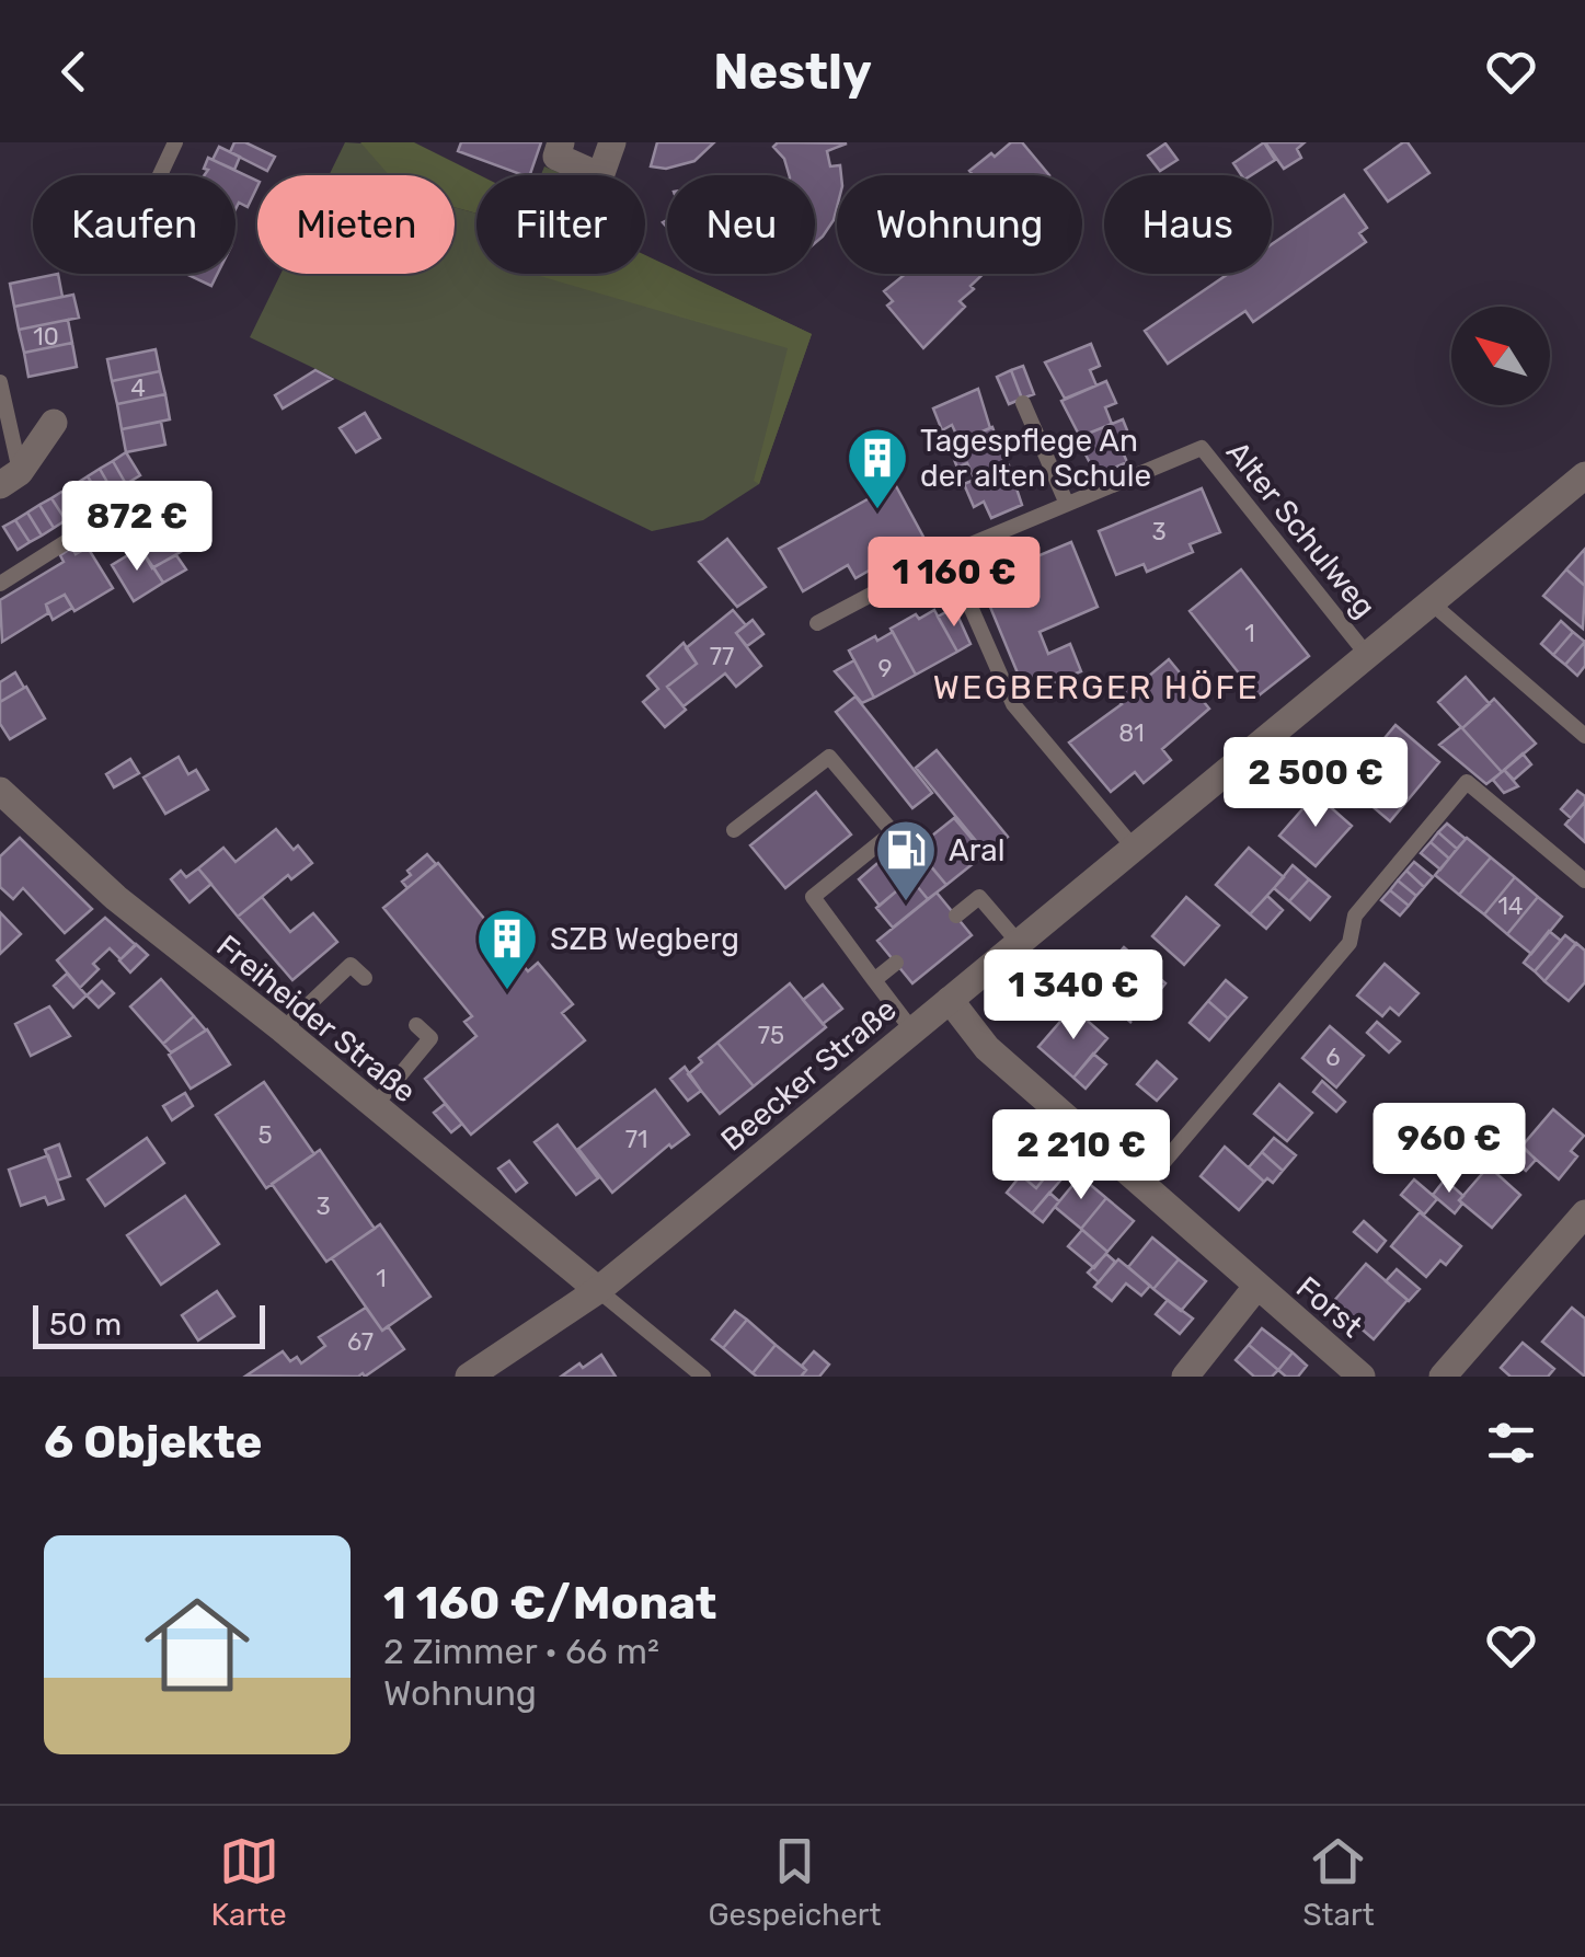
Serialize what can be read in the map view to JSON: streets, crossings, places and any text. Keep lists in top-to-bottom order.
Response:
{
  "streets": {
    "street": ["Freiheider Straße", "Beecker Straße", "Forst"],
    "lane": ["Alter Schulweg"]
  },
  "crossings": [
    ["Alter Schulweg", "Beecker Straße"],
    ["Freiheider Straße", "Beecker Straße"],
    ["Beecker Straße", "Forst"]
  ],
  "districts": ["WEGBERGER HÖFE"],
  "places": {
    "building": ["Tagespflege An der alten Schule", "SZB Wegberg"],
    "fuel station": ["Aral"]
  },
  "house_numbers": [
    "10",
    "4",
    "3",
    "1",
    "77",
    "9",
    "81",
    "14",
    "75",
    "6",
    "5",
    "71",
    "3",
    "1",
    "67"
  ],
  "scale_bar": "50 m",
  "north": "top left",
  "page": {
    "header": "Nestly",
    "chip": [
      "Kaufen",
      "Mieten",
      "Filter",
      "Neu",
      "Wohnung",
      "Haus"
    ],
    "price": [
      "872 €",
      "1 160 €",
      "2 500 €",
      "1 340 €",
      "960 €",
      "2 210 €"
    ],
    "scale": "50 m",
    "heading": "6 Objekte",
    "list": [
      {
        "name": "1 160 €/Monat",
        "note": "2 Zimmer · 66 m² · Wohnung"
      }
    ],
    "tabs": ["Karte", "Gespeichert", "Start"]
  }
}
